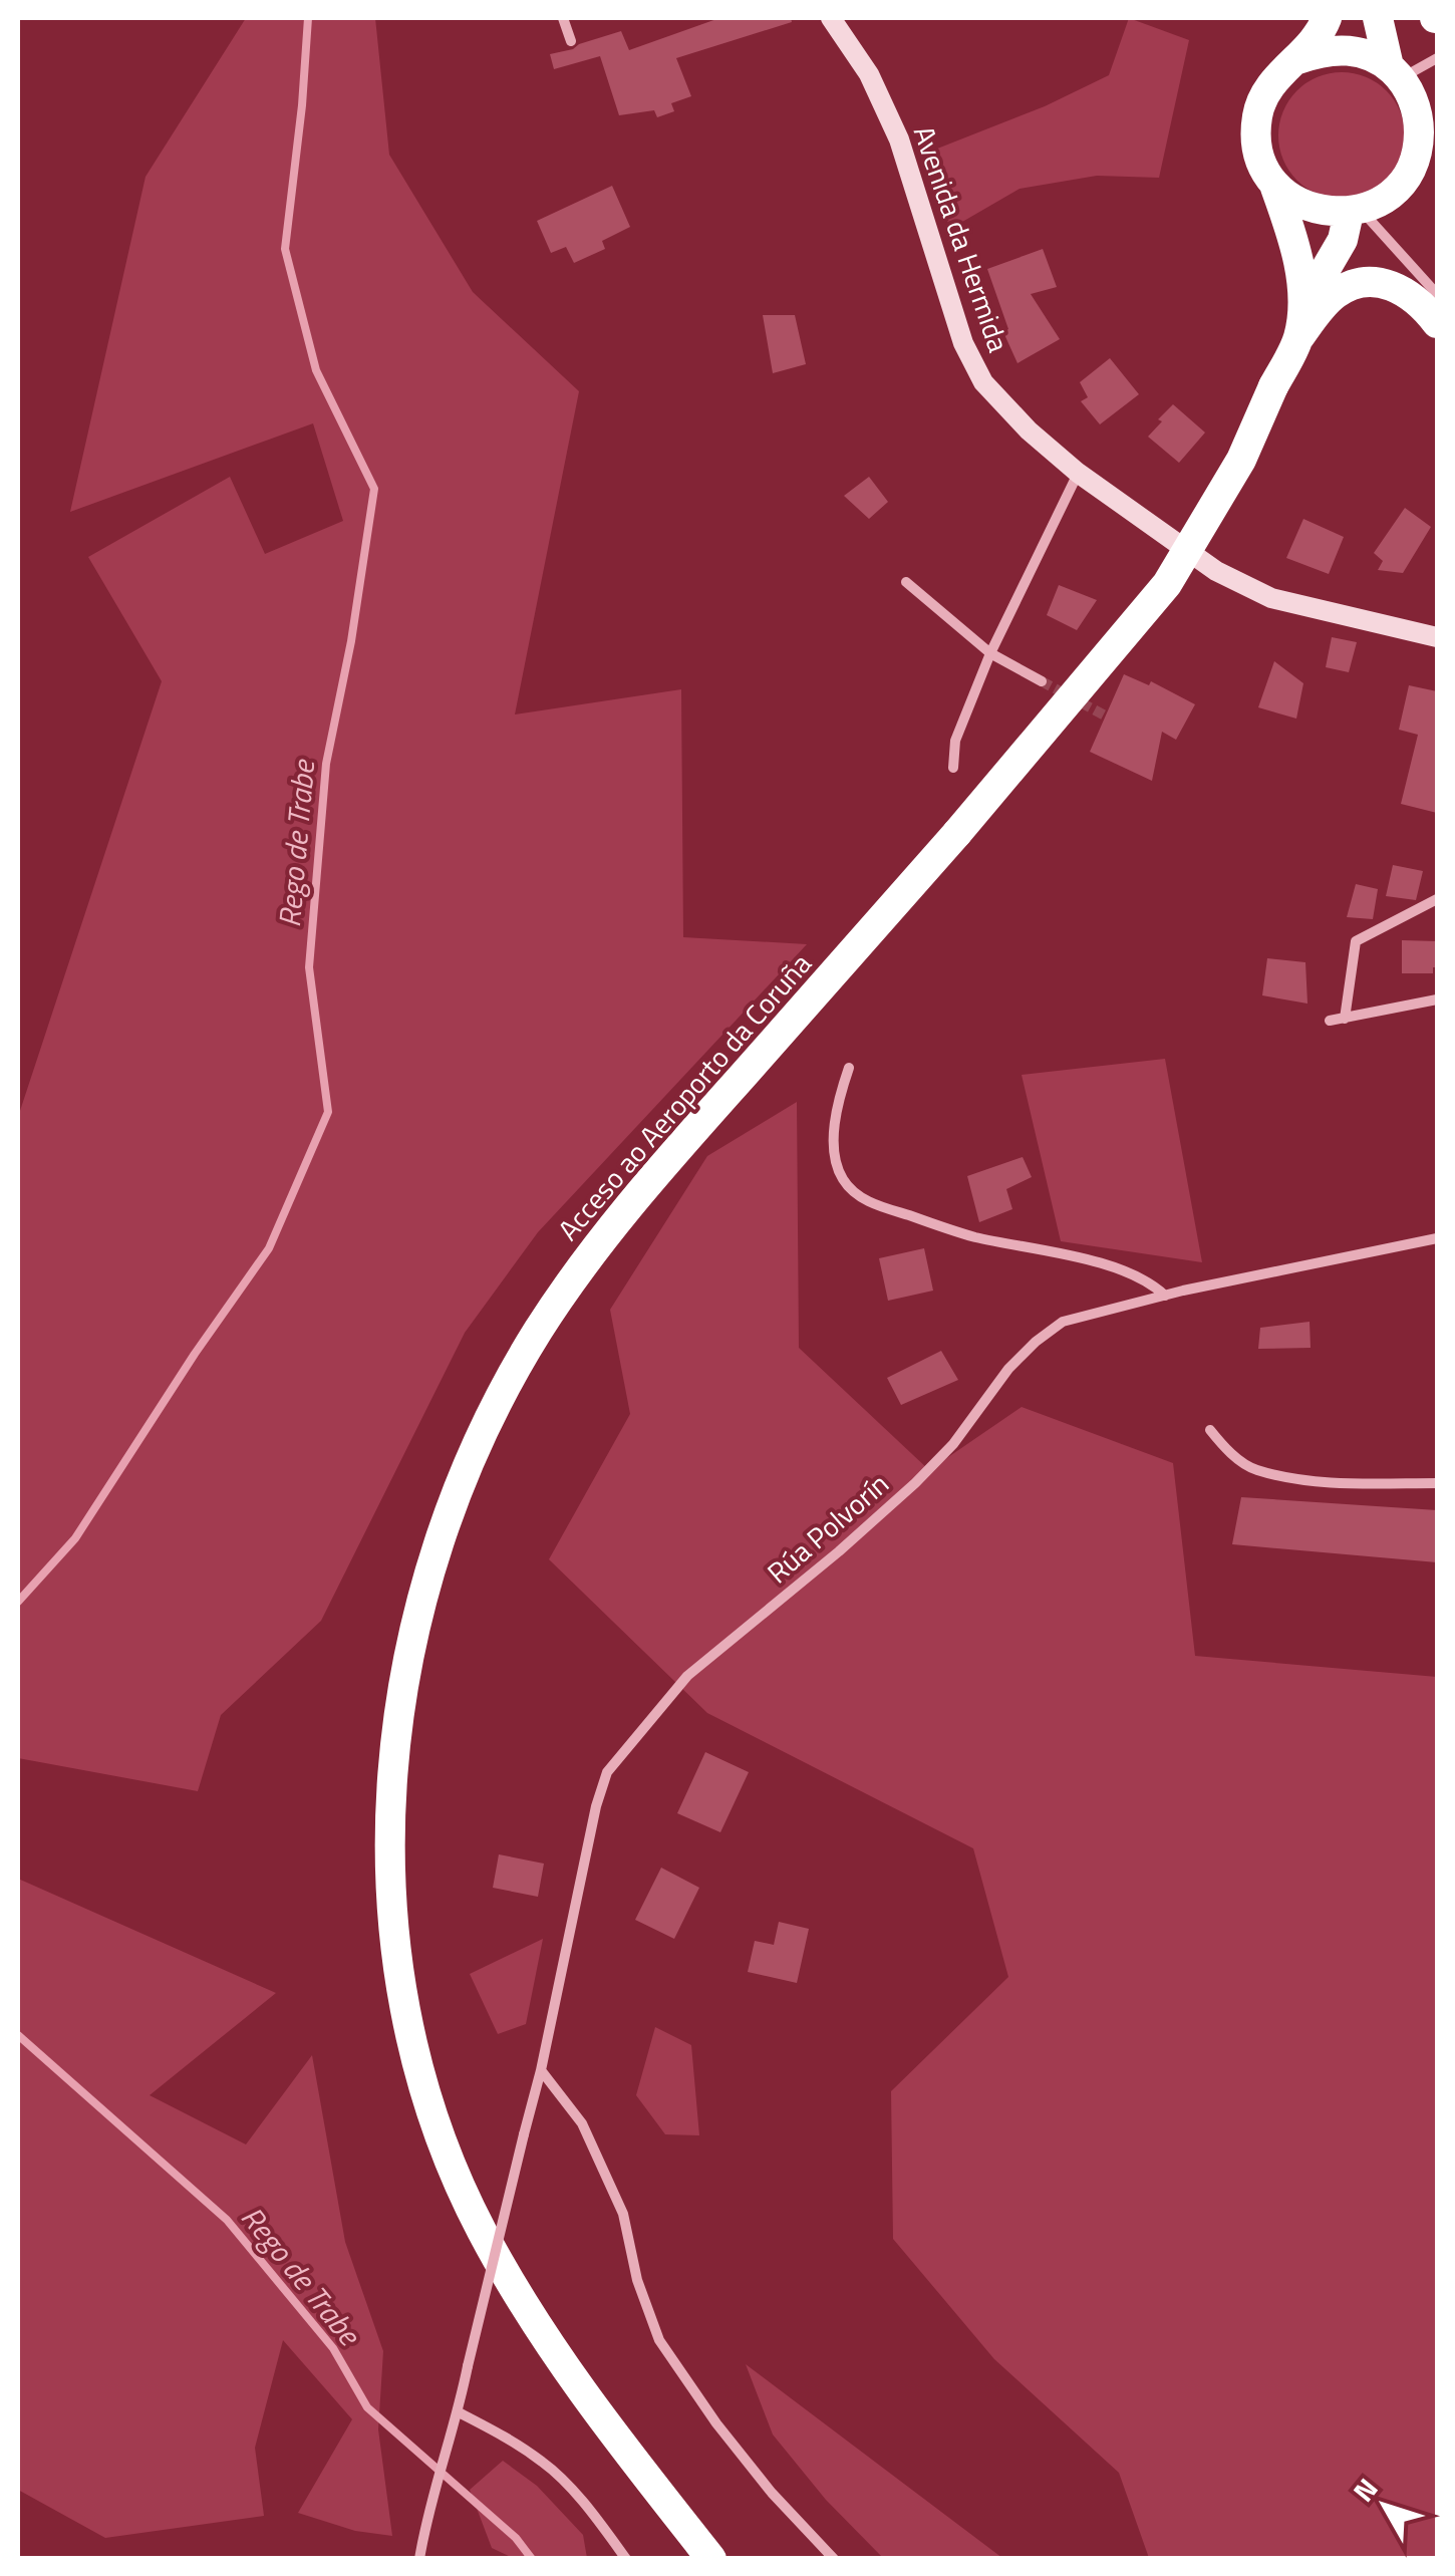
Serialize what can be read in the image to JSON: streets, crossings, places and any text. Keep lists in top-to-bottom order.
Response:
{
  "streets": {
    "highway": ["Acceso ao Aeroporto da Coruña"],
    "street": ["Avenida da Hermida", "Rúa Polvorín"]
  },
  "water": ["Rego de Trabe"],
  "north": "top left"
}
